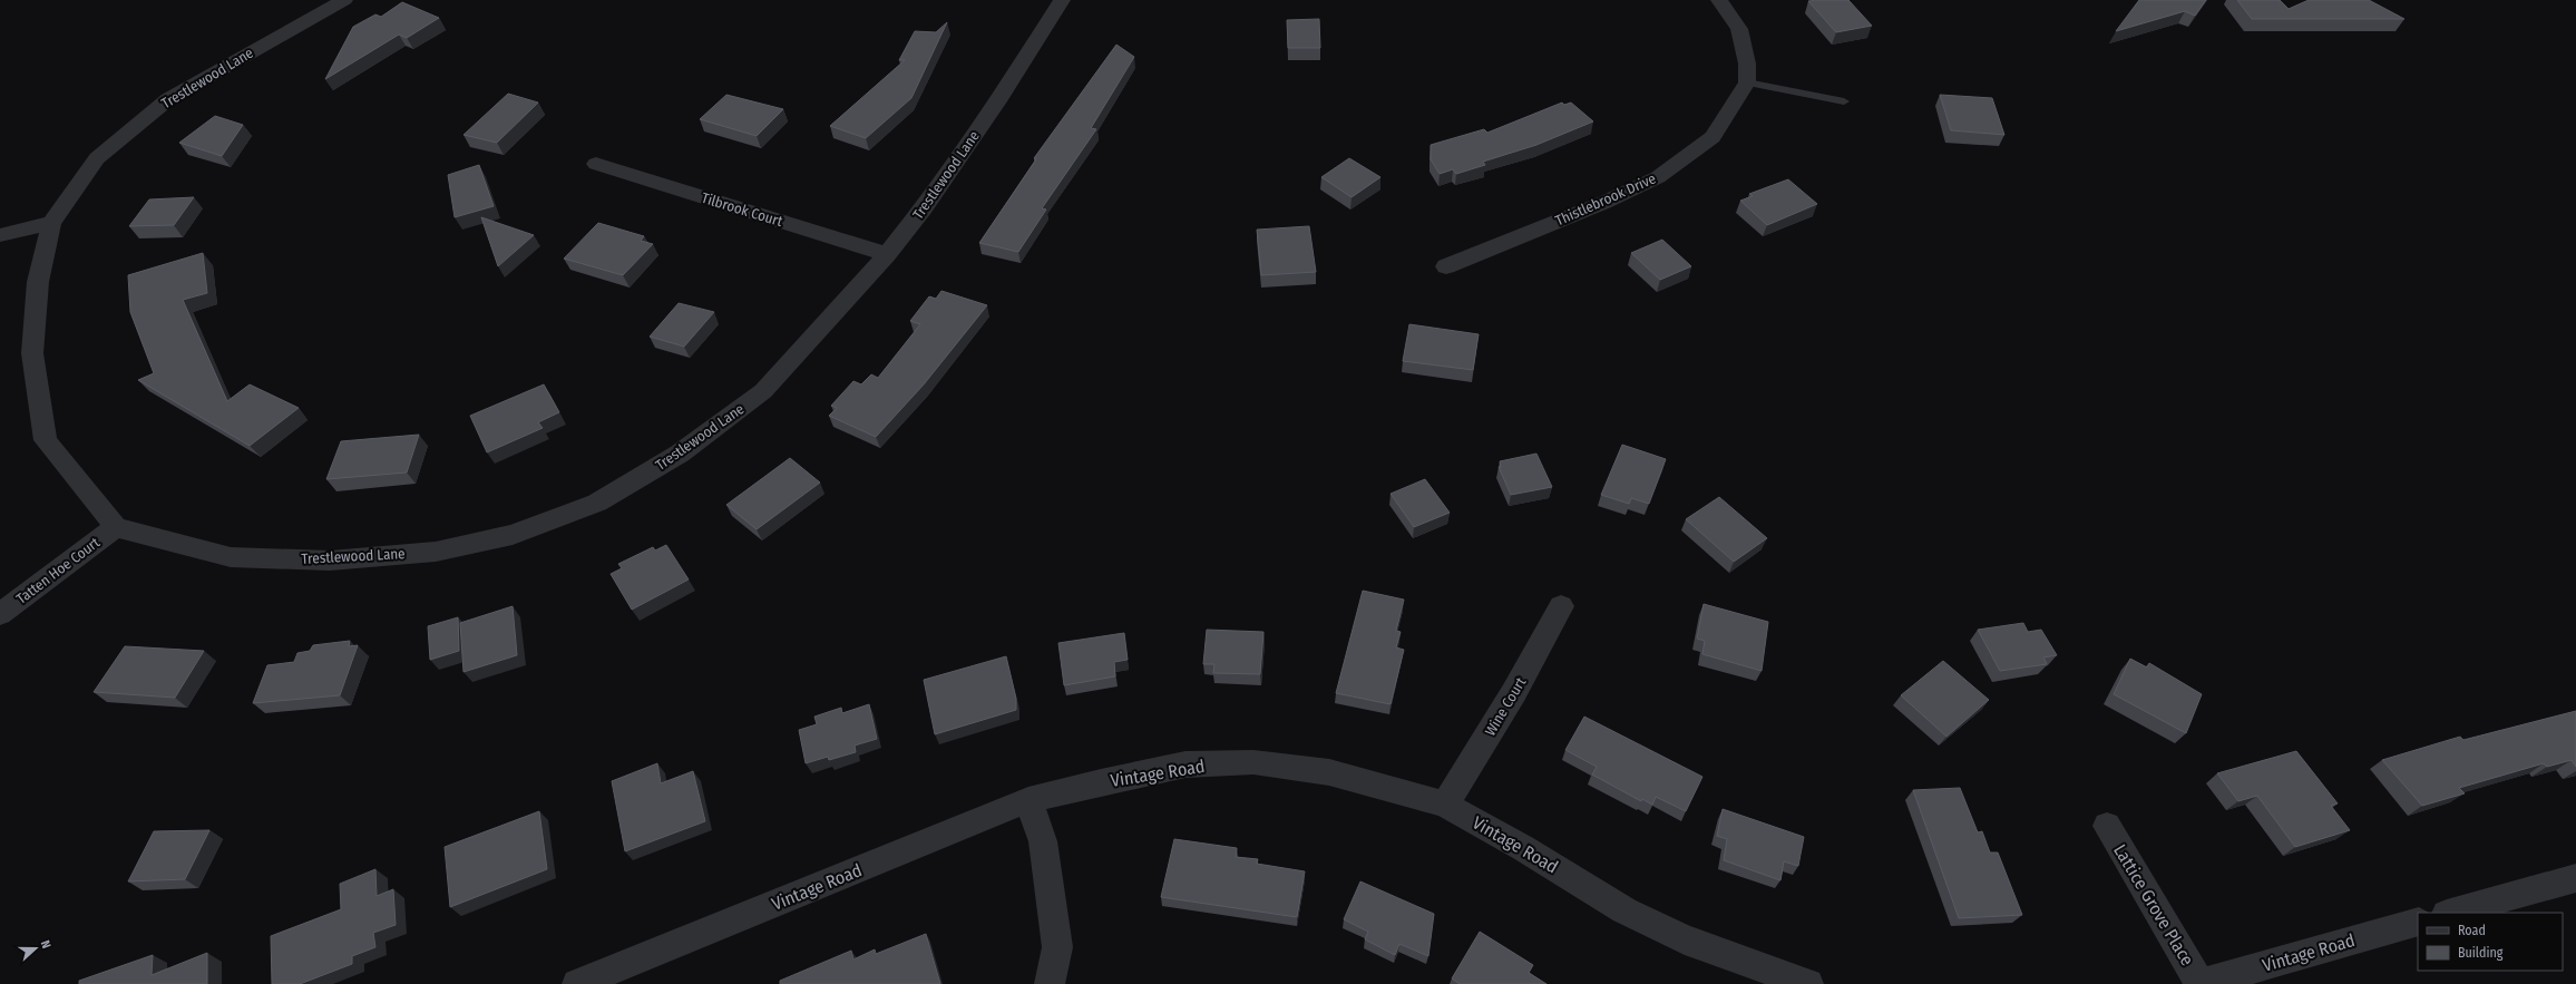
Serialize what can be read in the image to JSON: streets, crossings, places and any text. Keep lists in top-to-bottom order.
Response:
{
  "streets": {
    "street": [
      "Trestlewood Lane",
      "Thistlebrook Drive",
      "Tilbrook Court",
      "Tatten Hoe Court",
      "Wine Court",
      "Vintage Road",
      "Lattice Grove Place"
    ]
  },
  "crossings": [
    ["Trestlewood Lane", "Tilbrook Court"],
    ["Trestlewood Lane", "Tatten Hoe Court"],
    ["Wine Court", "Vintage Road"],
    ["Vintage Road", "Lattice Grove Place"]
  ],
  "legend": ["Road", "Building"],
  "north": "right"
}
